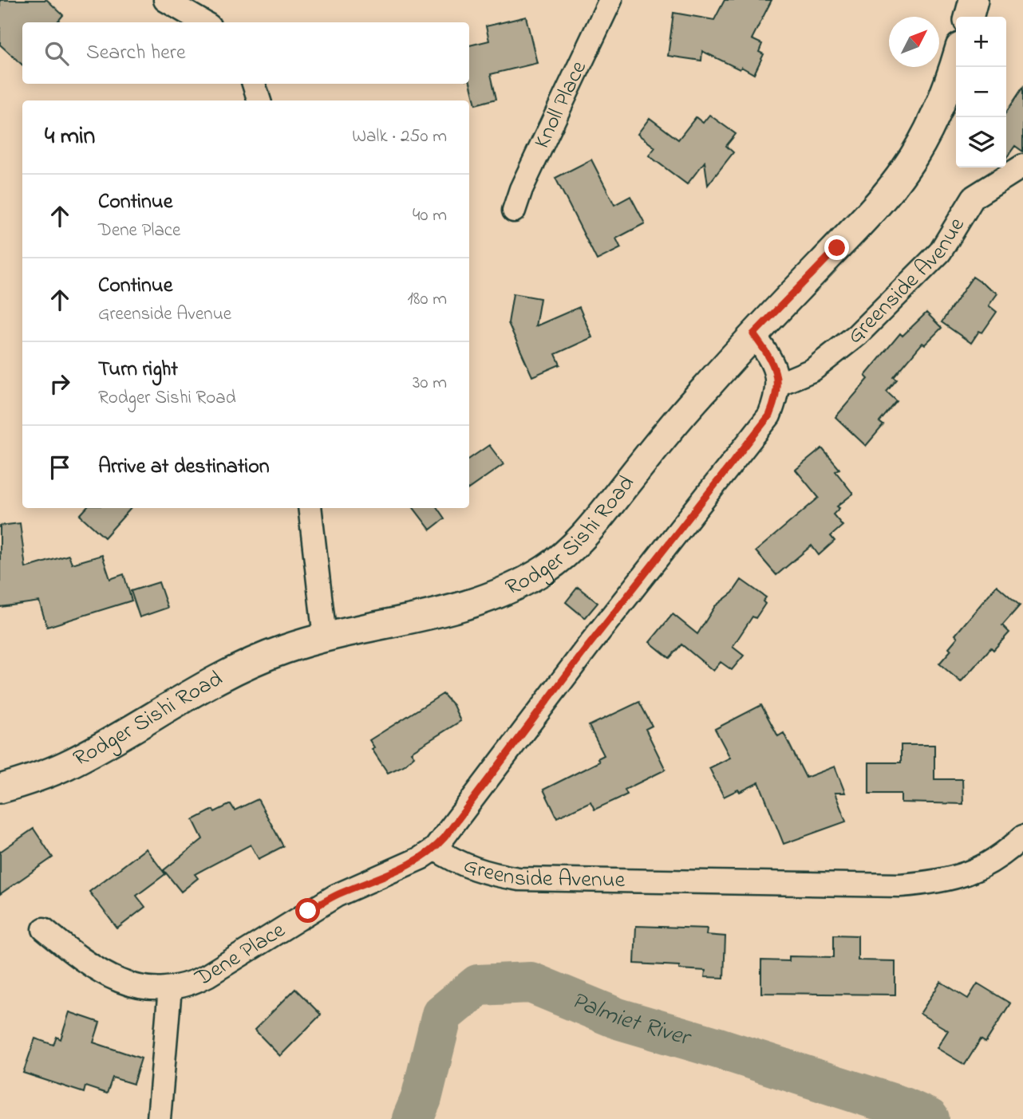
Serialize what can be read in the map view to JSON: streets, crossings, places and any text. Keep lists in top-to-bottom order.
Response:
{
  "streets": {
    "main road": ["Rodger Sishi Road"],
    "street": ["Knoll Place", "Greenside Avenue", "Dene Place"]
  },
  "crossings": [
    ["Greenside Avenue", "Dene Place"]
  ],
  "water": ["Palmiet River"],
  "north": "top right",
  "page": {
    "map_buttons": ["+", "−"],
    "search": "Search here",
    "heading": ["4 min", "Walk · 250 m"],
    "list": [
      ["Continue", "Dene Place", "40 m"],
      ["Continue", "Greenside Avenue", "180 m"],
      ["Turn right", "Rodger Sishi Road", "30 m"],
      "Arrive at destination"
    ]
  }
}
